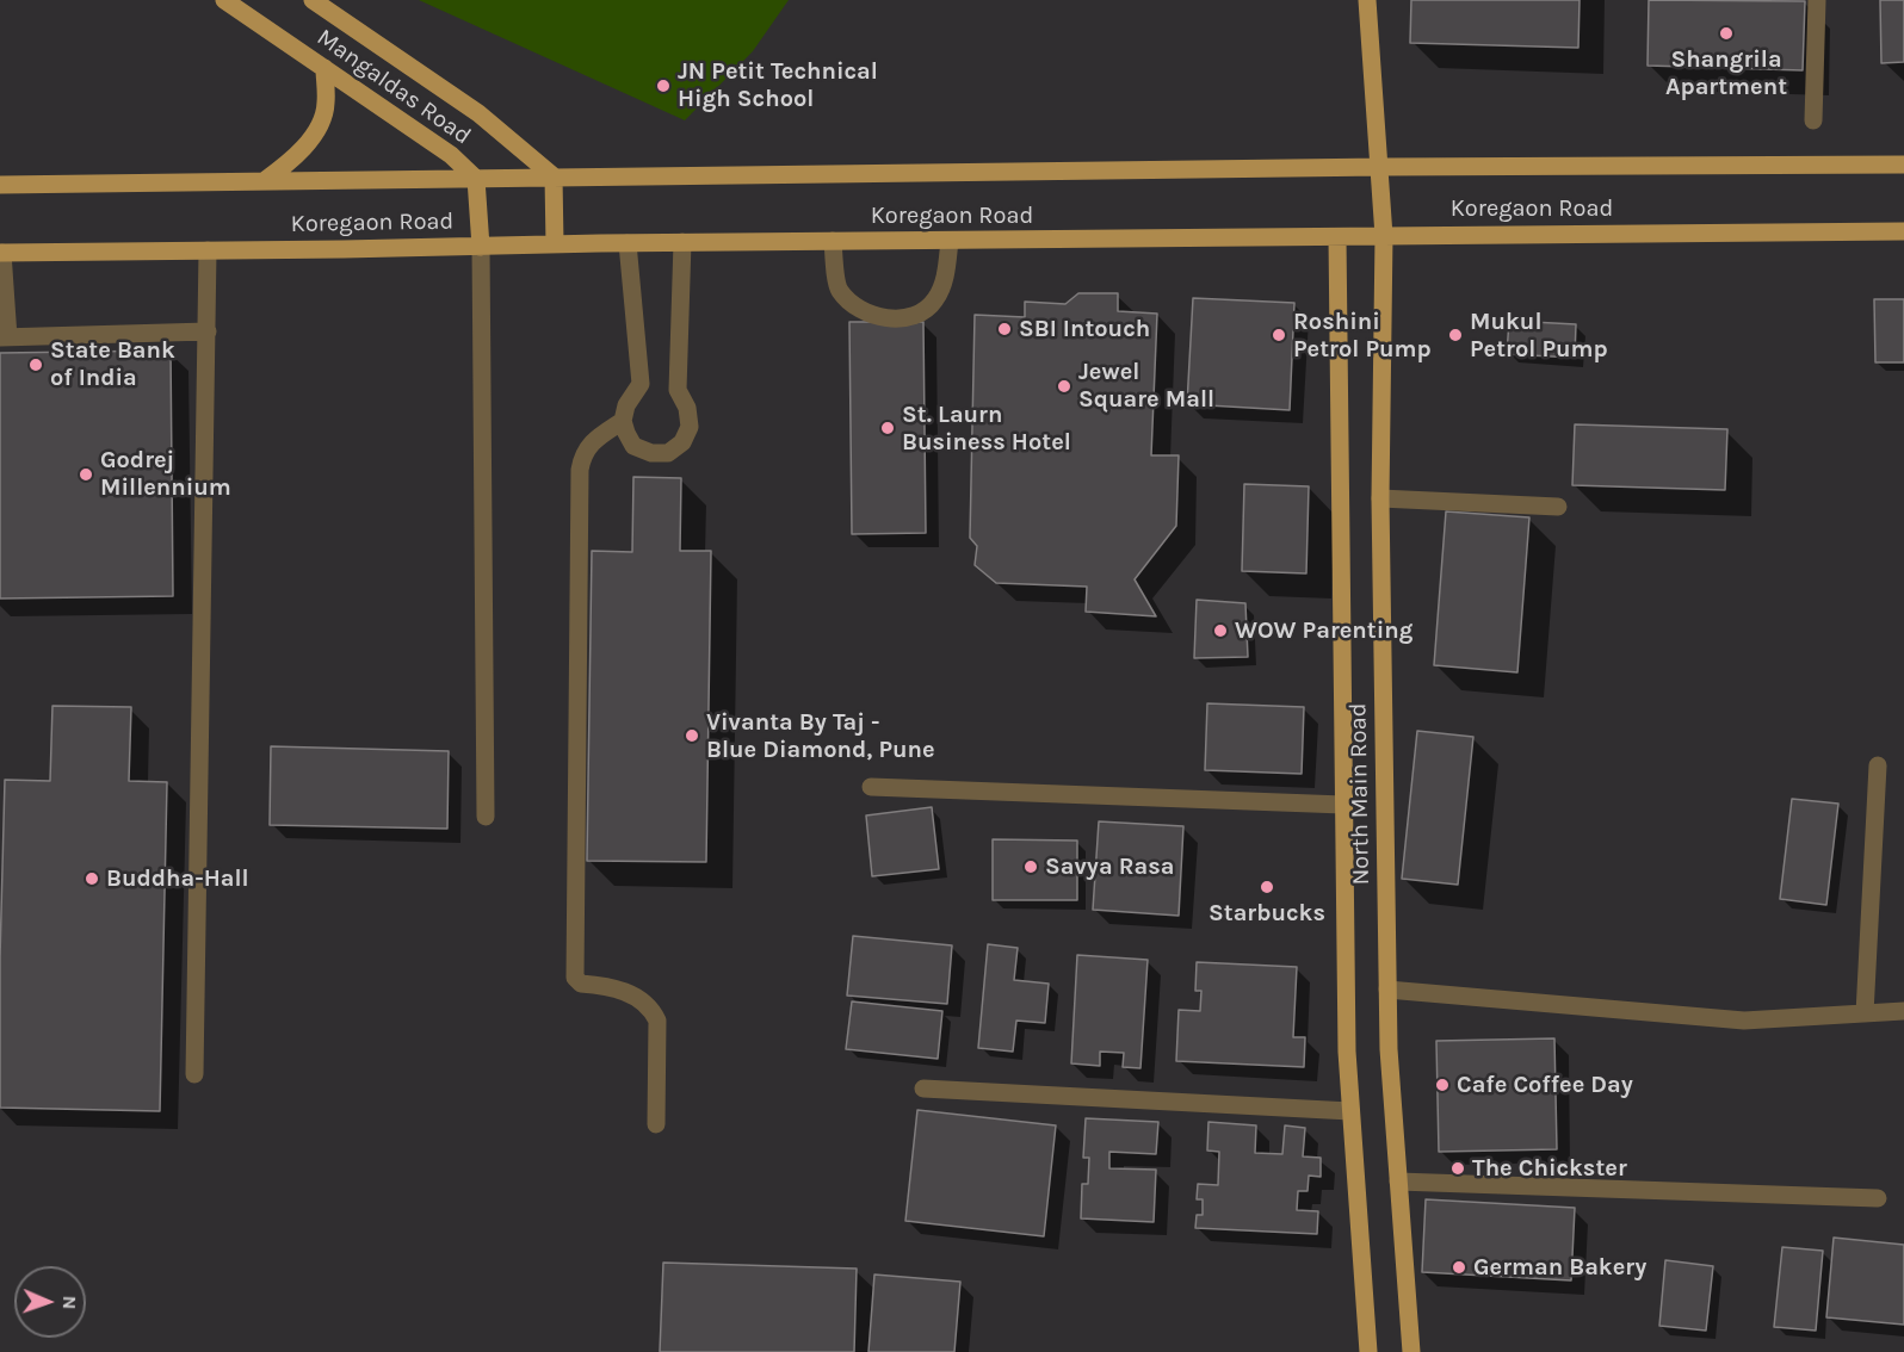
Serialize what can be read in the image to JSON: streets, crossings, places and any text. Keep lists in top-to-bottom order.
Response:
{
  "streets": {
    "main road": ["Mangaldas Road", "Koregaon Road", "North Main Road"]
  },
  "crossings": [
    ["Mangaldas Road", "Koregaon Road"],
    ["Koregaon Road", "North Main Road"]
  ],
  "places": [
    "Shangrila Apartment",
    "JN Petit Technical High School",
    "SBI Intouch",
    "Roshini Petrol Pump",
    "Mukul Petrol Pump",
    "State Bank of India",
    "Jewel Square Mall",
    "St. Laurn Business Hotel",
    "Godrej Millennium",
    "WOW Parenting",
    "Vivanta By Taj - Blue Diamond, Pune",
    "Savya Rasa",
    "Buddha-Hall",
    "Starbucks",
    "Cafe Coffee Day",
    "The Chickster",
    "German Bakery"
  ],
  "north": "right"
}
